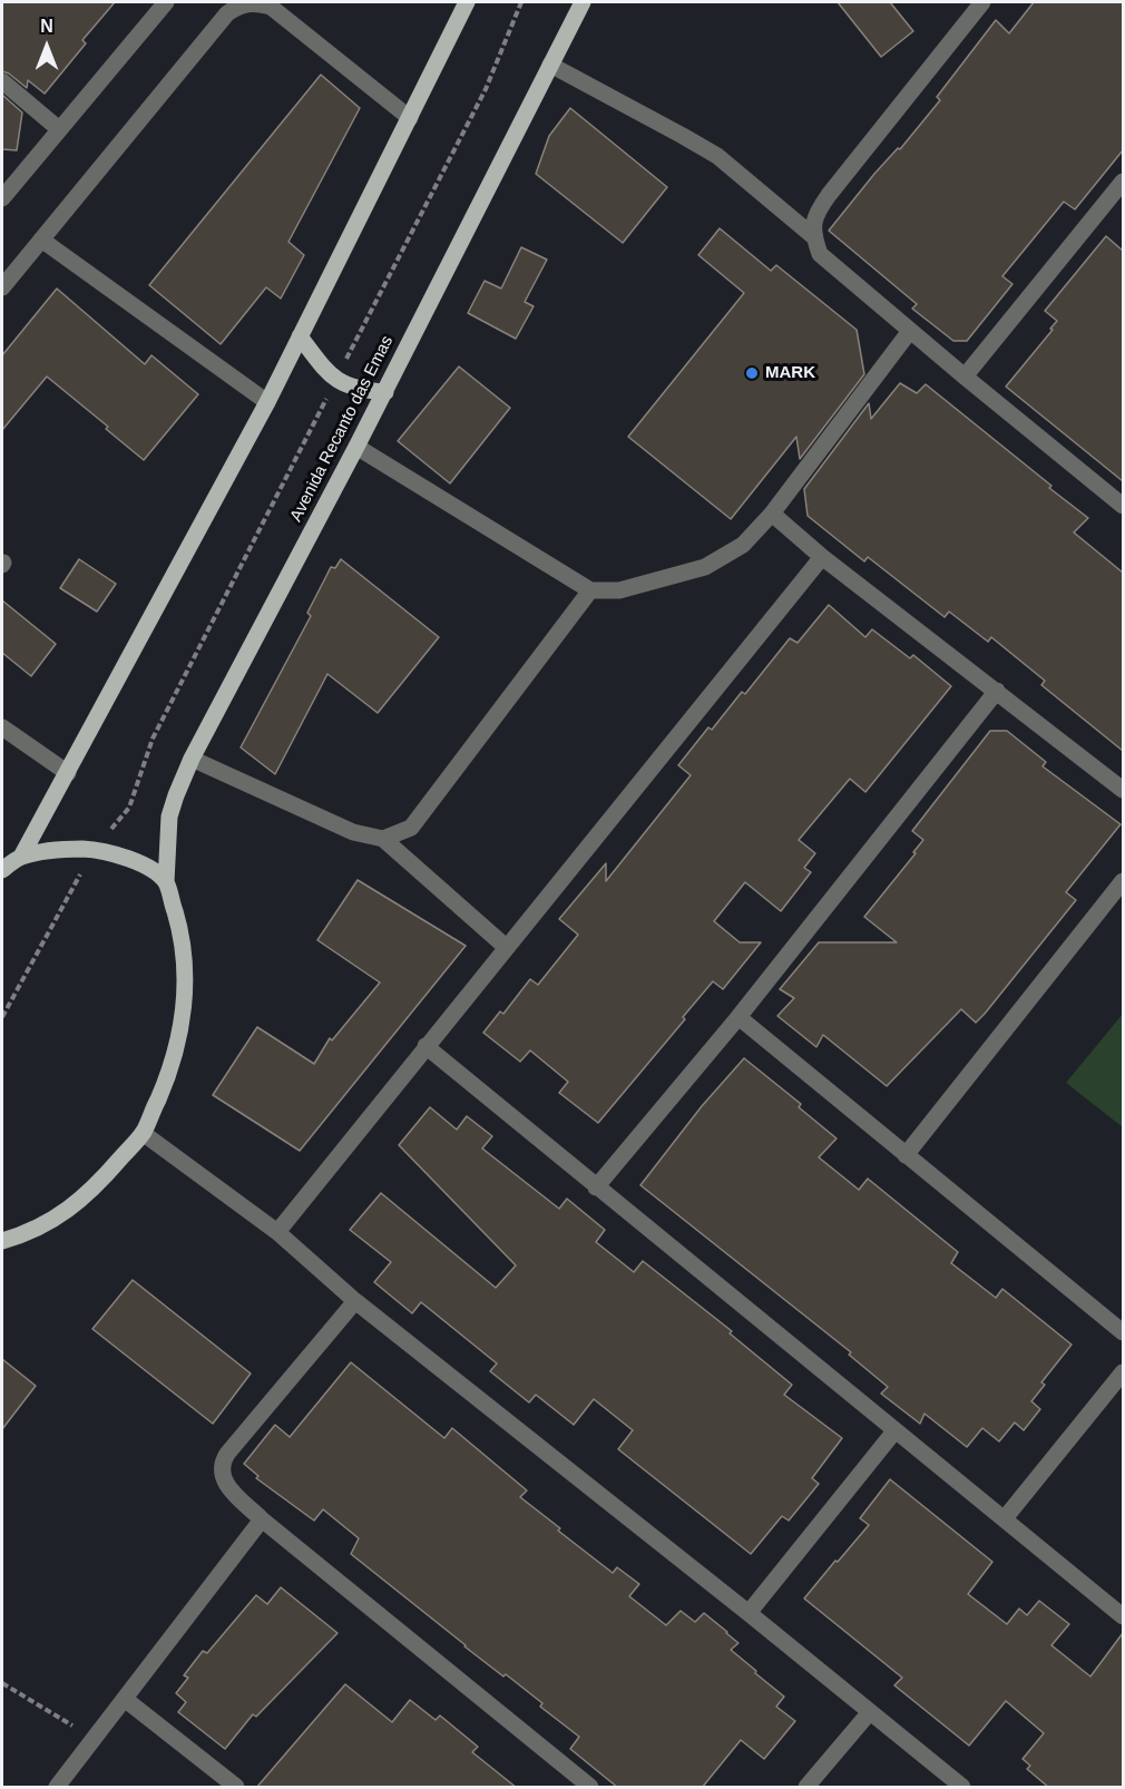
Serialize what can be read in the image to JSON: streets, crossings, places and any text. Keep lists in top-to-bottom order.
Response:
{
  "streets": {
    "main road": ["Avenida Recanto das Emas"]
  },
  "places": ["MARK"],
  "north": "top"
}
